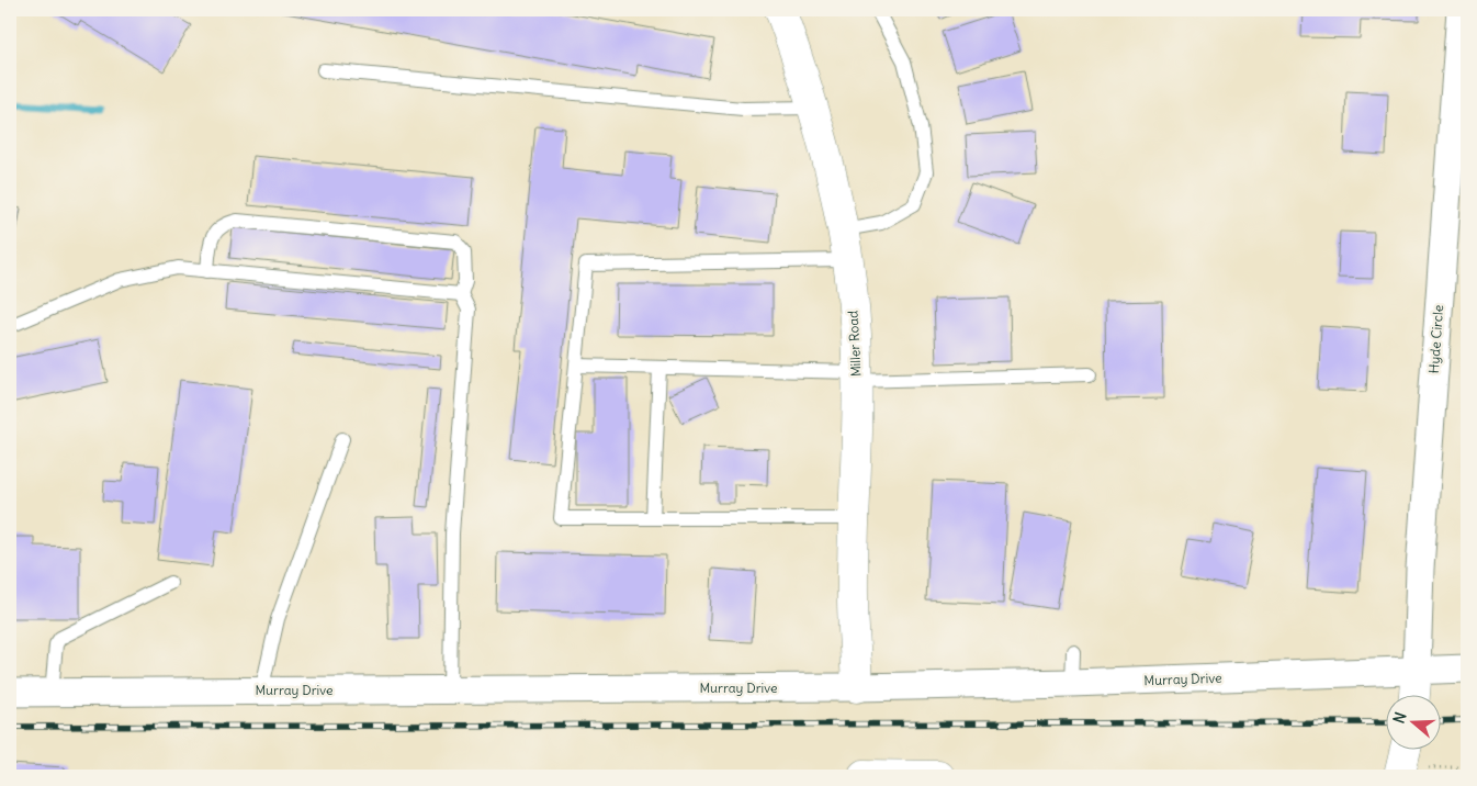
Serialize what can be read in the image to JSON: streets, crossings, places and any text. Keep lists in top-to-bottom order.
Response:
{
  "streets": {
    "street": ["Hyde Circle", "Miller Road", "Murray Drive"]
  },
  "crossings": [
    ["Hyde Circle", "Murray Drive"],
    ["Miller Road", "Murray Drive"]
  ],
  "north": "left"
}
